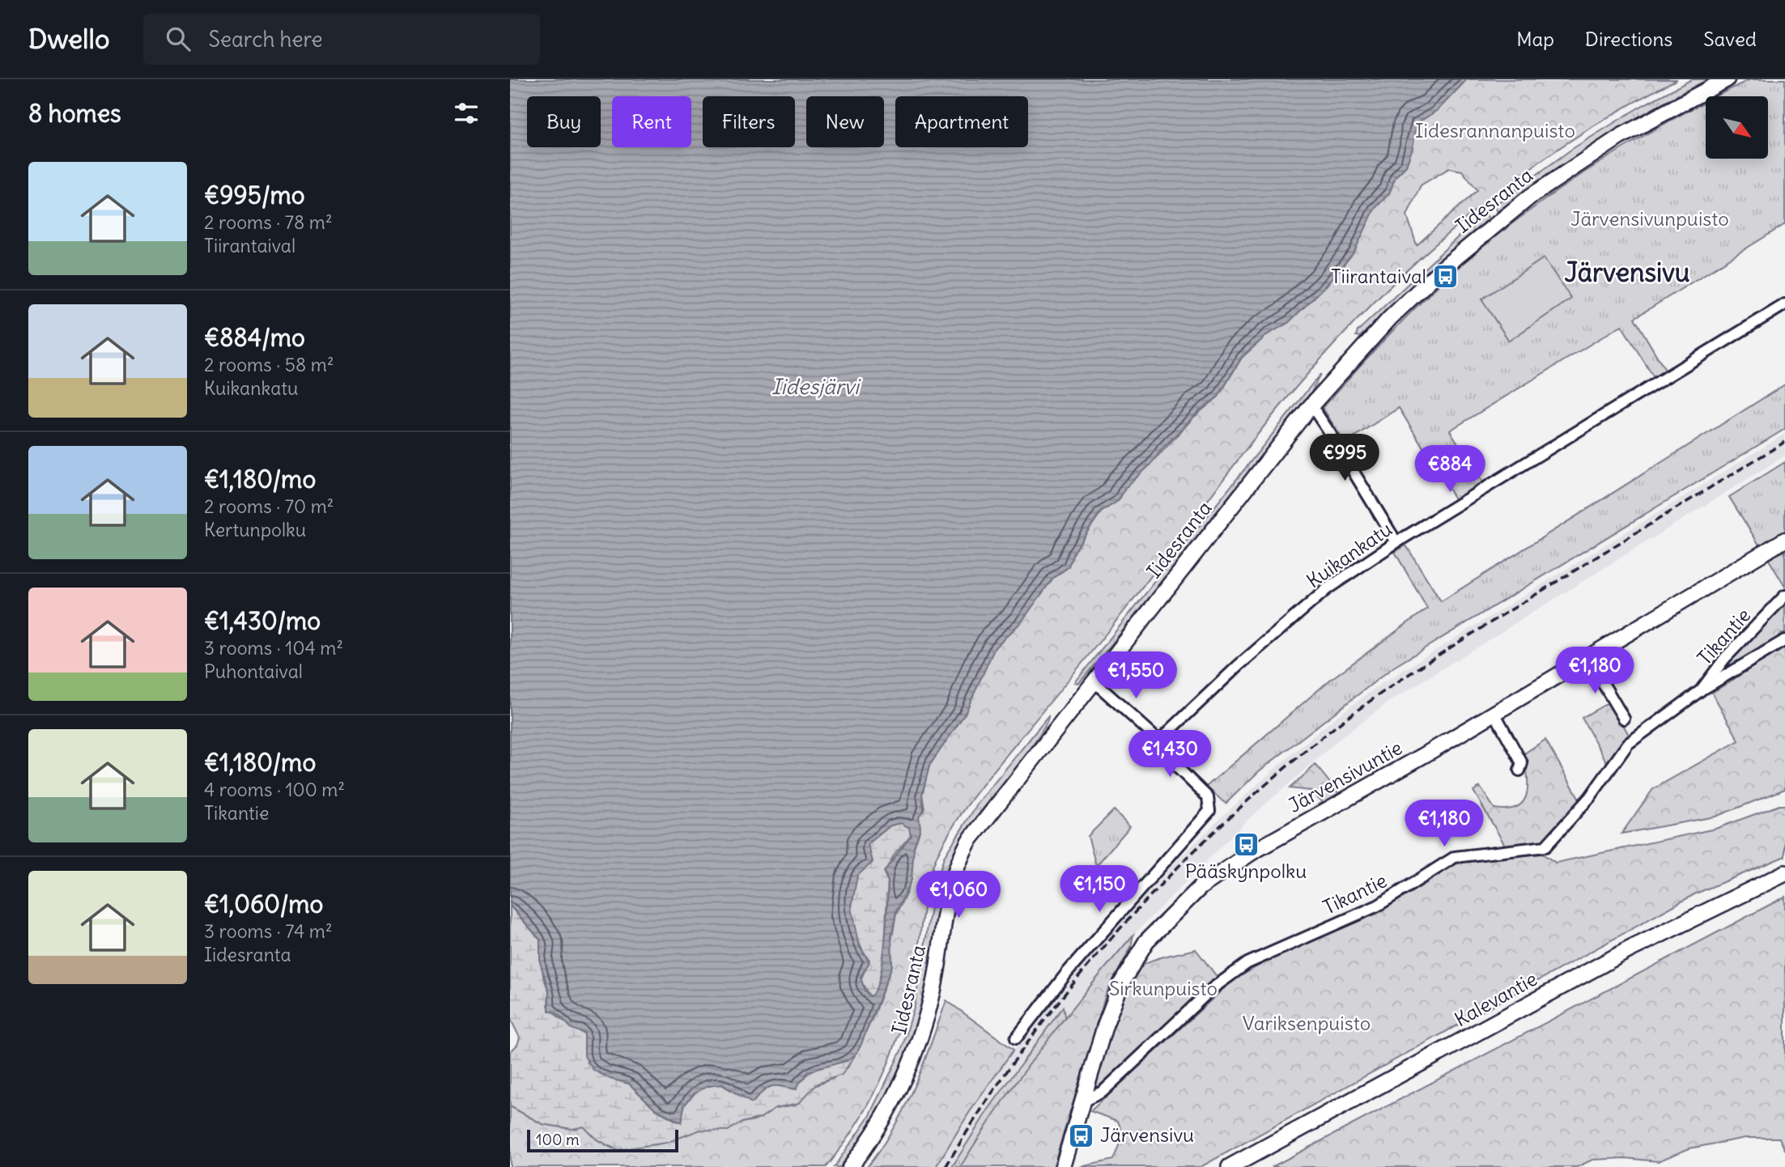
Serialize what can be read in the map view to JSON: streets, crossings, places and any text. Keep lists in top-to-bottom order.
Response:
{
  "streets": {
    "main road": ["Iidesranta", "Järvensivuntie", "Kalevantie"],
    "street": ["Kuikankatu", "Tikantie"]
  },
  "crossings": [
    ["Tikantie", "Järvensivuntie"]
  ],
  "districts": ["Järvensivu"],
  "water": ["Iidesjärvi"],
  "parks": [
    "Iidesrannanpuisto",
    "Järvensivunpuisto",
    "Sirkunpuisto",
    "Variksenpuisto"
  ],
  "places": {
    "bus stop": ["Tiirantaival", "Pääskynpolku", "Järvensivu"]
  },
  "scale_bar": "100 m",
  "north": "bottom right",
  "page": {
    "header": "Dwello",
    "search": "Search here",
    "nav": ["Map", "Directions", "Saved"],
    "heading": "8 homes",
    "chip": [
      "Buy",
      "Rent",
      "Filters",
      "New",
      "Apartment"
    ],
    "list": [
      {
        "name": "€995/mo",
        "note": "2 rooms · 78 m² · Tiirantaival"
      },
      {
        "name": "€884/mo",
        "note": "2 rooms · 58 m² · Kuikankatu"
      },
      {
        "name": "€1,180/mo",
        "note": "2 rooms · 70 m² · Kertunpolku"
      },
      {
        "name": "€1,430/mo",
        "note": "3 rooms · 104 m² · Puhontaival"
      },
      {
        "name": "€1,180/mo",
        "note": "4 rooms · 100 m² · Tikantie"
      },
      {
        "name": "€1,060/mo",
        "note": "3 rooms · 74 m² · Iidesranta"
      }
    ],
    "price": [
      "€995",
      "€884",
      "€1,180",
      "€1,550",
      "€1,430",
      "€1,180",
      "€1,150",
      "€1,060"
    ],
    "scale": "100 m"
  }
}
